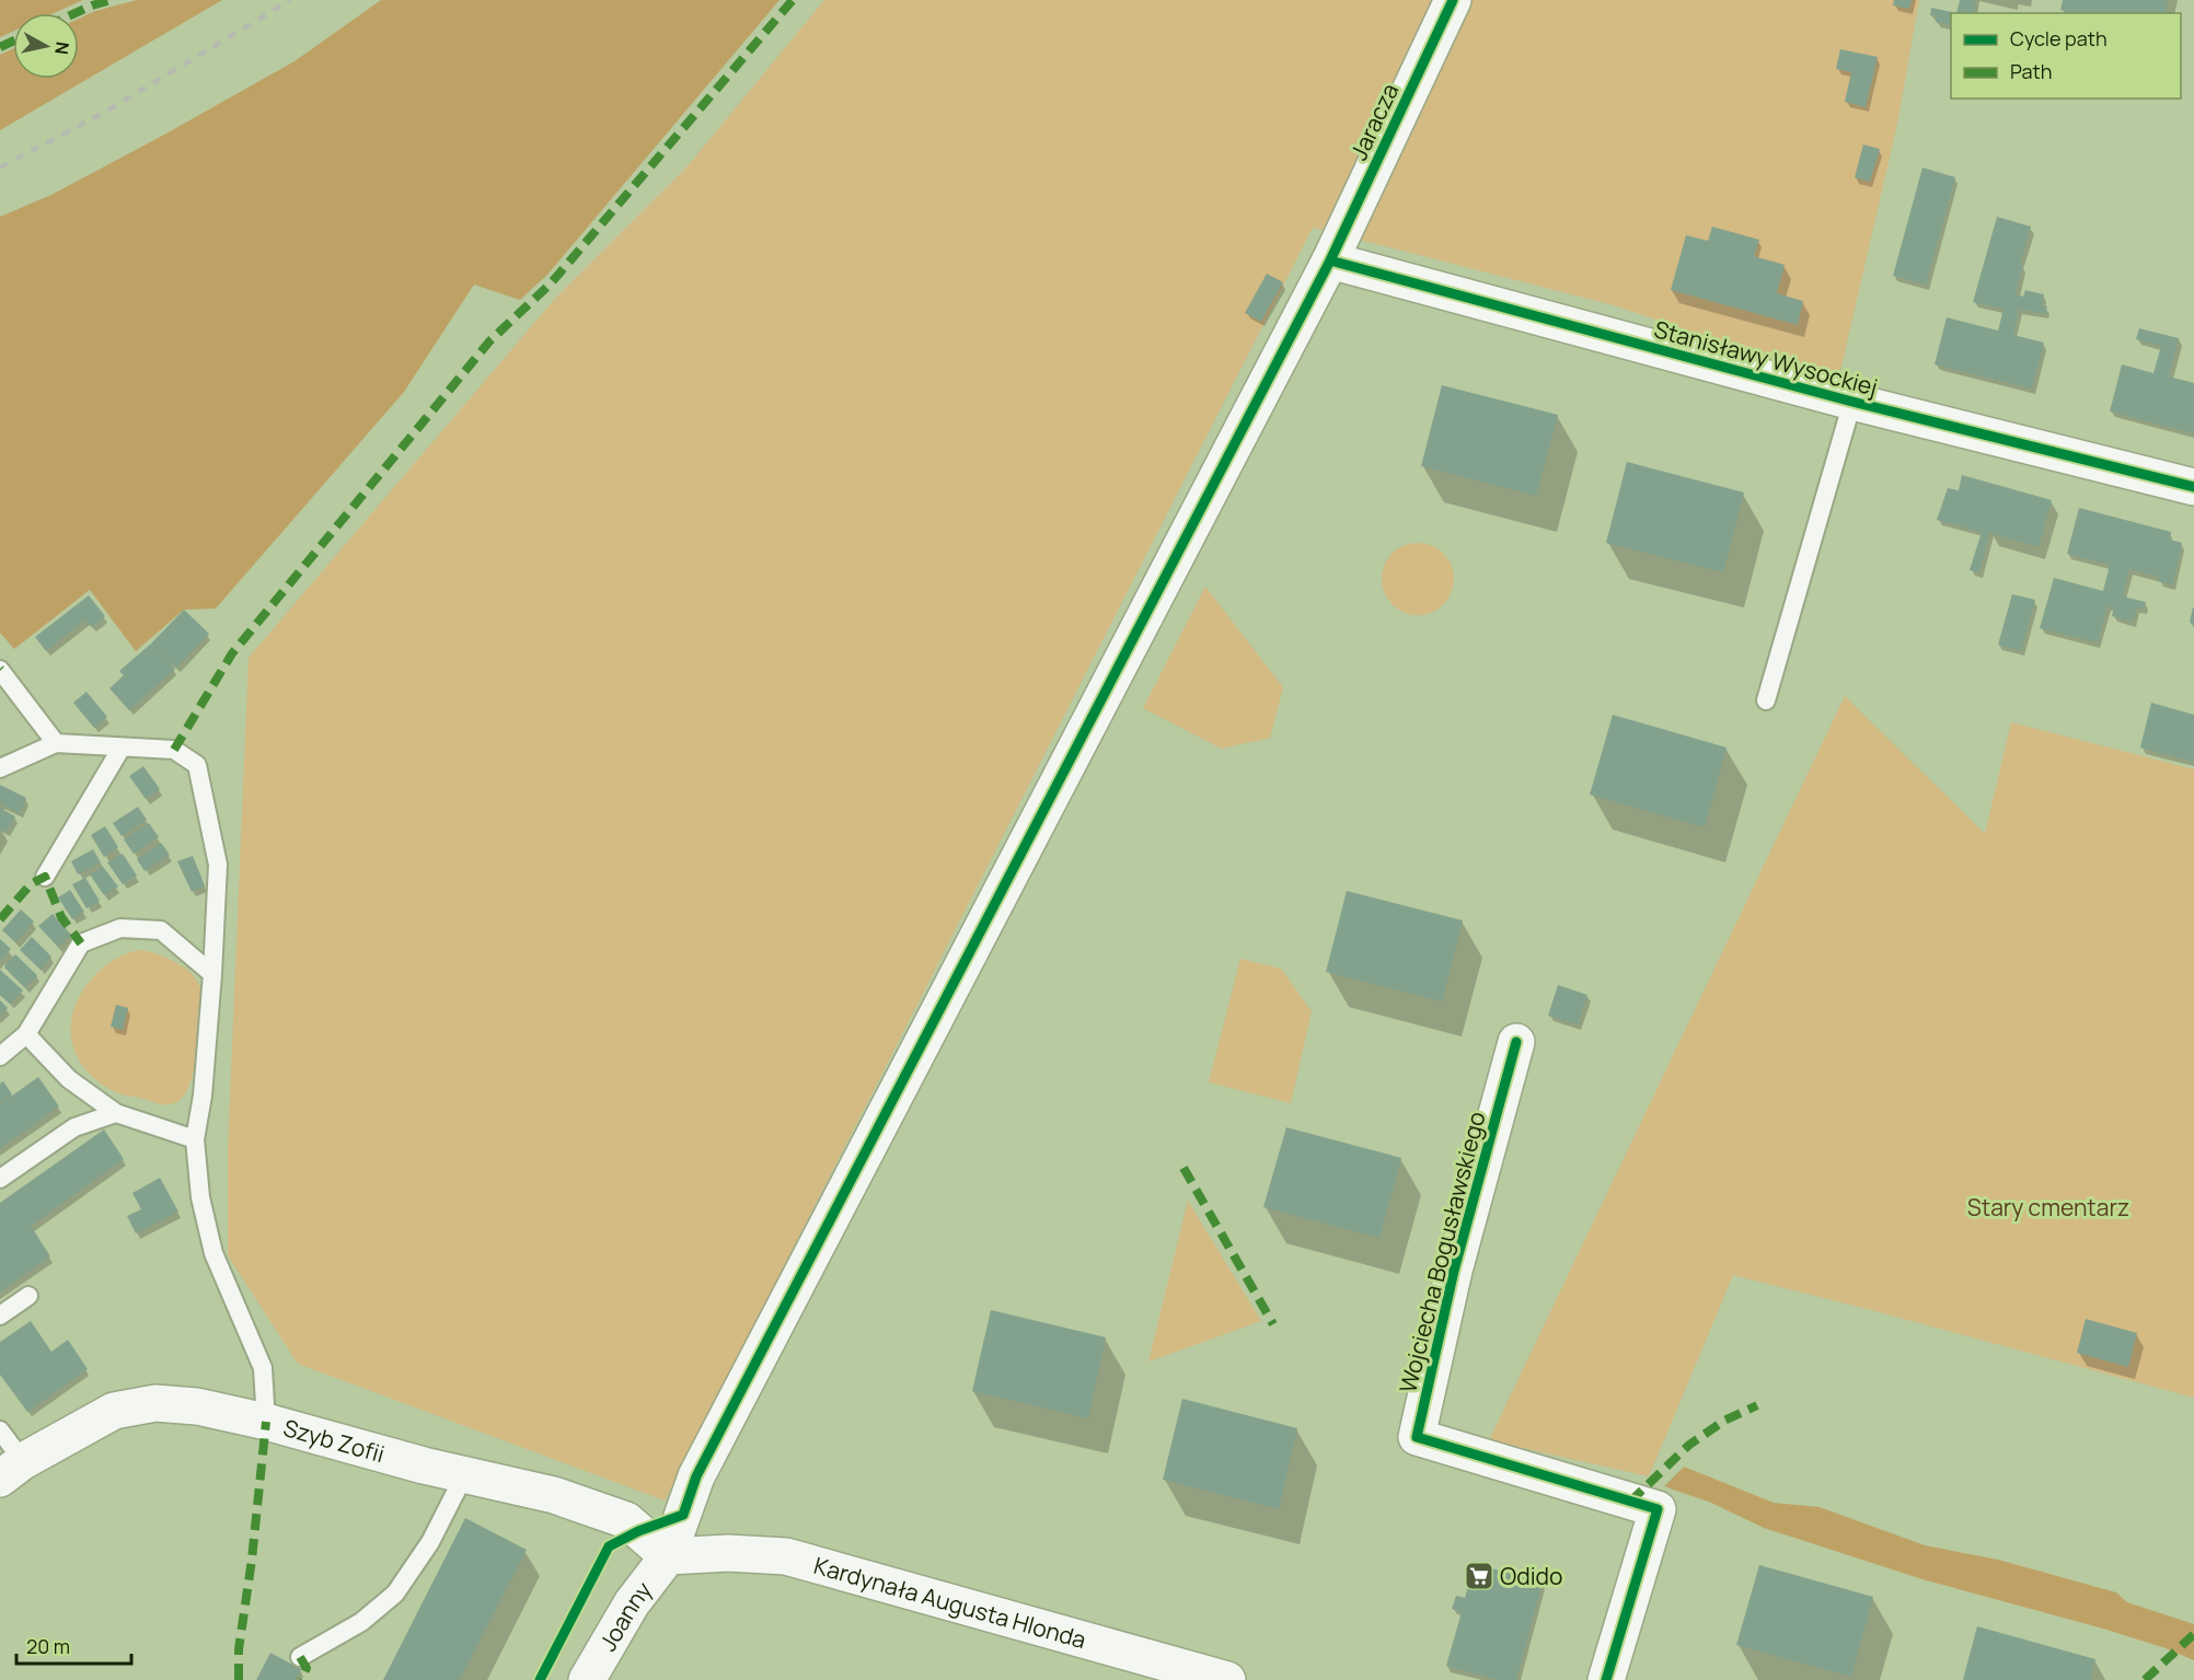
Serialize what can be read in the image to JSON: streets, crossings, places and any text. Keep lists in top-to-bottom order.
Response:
{
  "streets": {
    "street": [
      "Jaracza",
      "Stanisławy Wysockiej",
      "Wojciecha Bogusławskiego",
      "Szyb Zofii",
      "Kardynała Augusta Hlonda",
      "Joanny"
    ]
  },
  "crossings": [
    ["Jaracza", "Stanisławy Wysockiej"],
    ["Jaracza", "Szyb Zofii"],
    ["Jaracza", "Kardynała Augusta Hlonda"],
    ["Jaracza", "Joanny"],
    ["Szyb Zofii", "Kardynała Augusta Hlonda"],
    ["Szyb Zofii", "Joanny"],
    ["Kardynała Augusta Hlonda", "Joanny"]
  ],
  "parks": ["Stary cmentarz"],
  "places": {
    "supermarket": ["Odido"]
  },
  "legend": ["Cycle path", "Path"],
  "scale_bar": "20 m",
  "north": "right"
}
